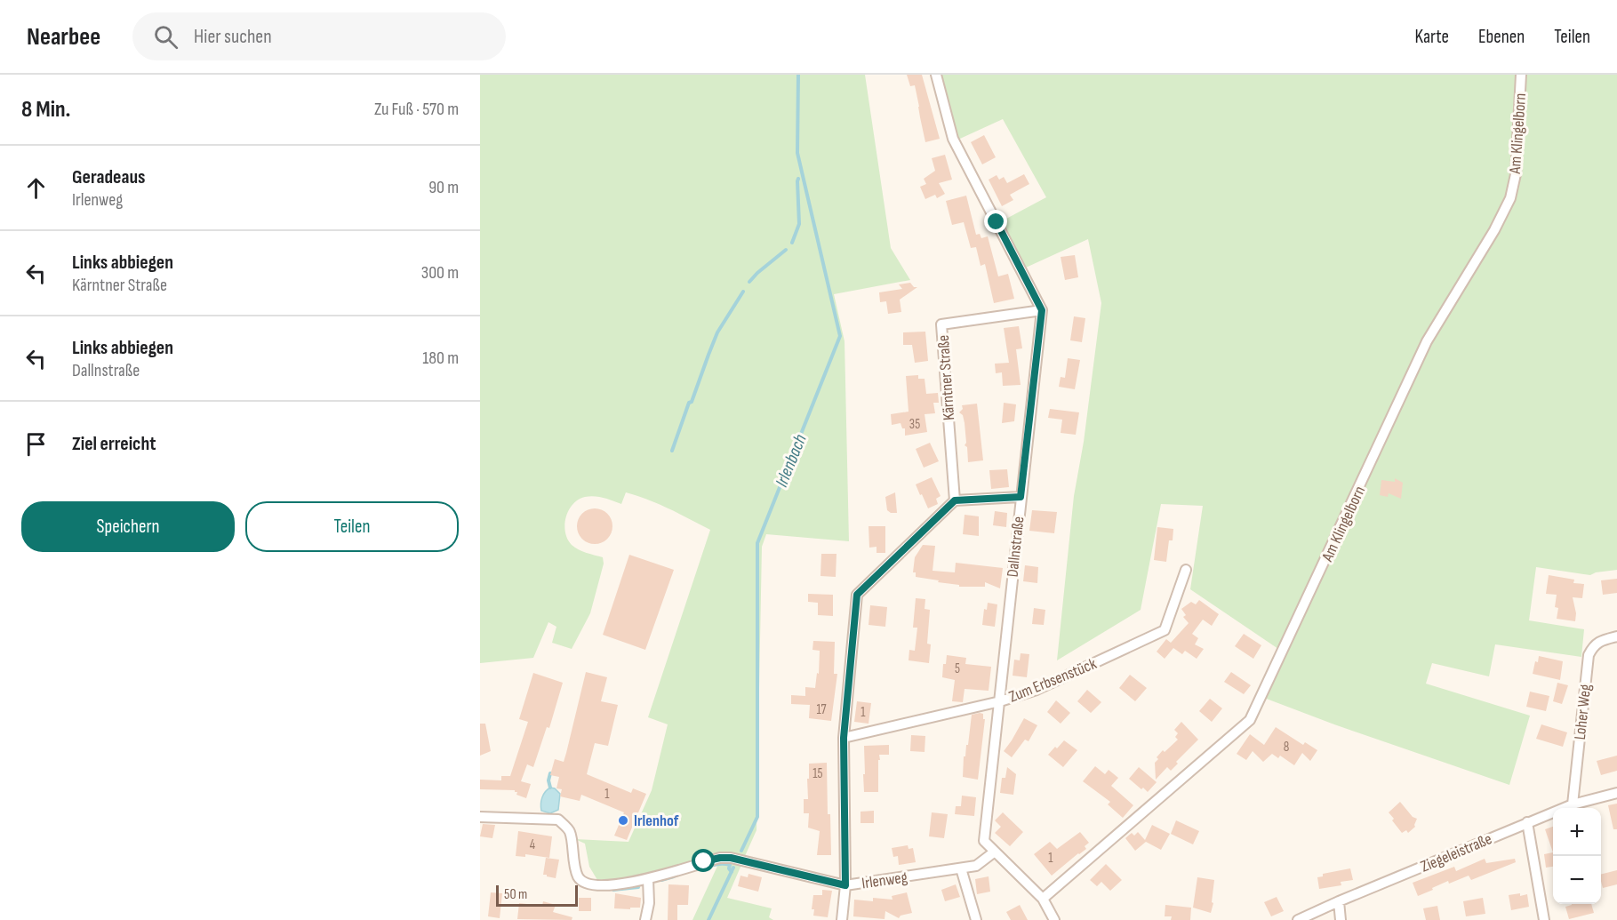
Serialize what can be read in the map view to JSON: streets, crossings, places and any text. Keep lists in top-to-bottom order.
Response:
{
  "streets": {
    "street": [
      "Am Klingelborn",
      "Kärntner Straße",
      "Dallnstraße",
      "Zum Erbsenstück",
      "Loher Weg",
      "Ziegeleistraße",
      "Irlenweg"
    ]
  },
  "crossings": [
    ["Am Klingelborn", "Dallnstraße"],
    ["Kärntner Straße", "Dallnstraße"],
    ["Dallnstraße", "Zum Erbsenstück"],
    ["Dallnstraße", "Irlenweg"],
    ["Loher Weg", "Ziegeleistraße"]
  ],
  "water": ["Irlenbach"],
  "places": ["Irlenhof"],
  "house_numbers": [
    "35",
    "5",
    "17",
    "1",
    "8",
    "15",
    "1",
    "4",
    "1"
  ],
  "scale_bar": "50 m",
  "page": {
    "header": "Nearbee",
    "search": "Hier suchen",
    "nav": ["Karte", "Ebenen", "Teilen"],
    "heading": ["8 Min.", "Zu Fuß · 570 m"],
    "list": [
      ["Geradeaus", "Irlenweg", "90 m"],
      ["Links abbiegen", "Kärntner Straße", "300 m"],
      ["Links abbiegen", "Dallnstraße", "180 m"],
      "Ziel erreicht"
    ],
    "buttons": ["Speichern", "Teilen"],
    "map_buttons": ["+", "−"],
    "scale": "50 m"
  }
}
